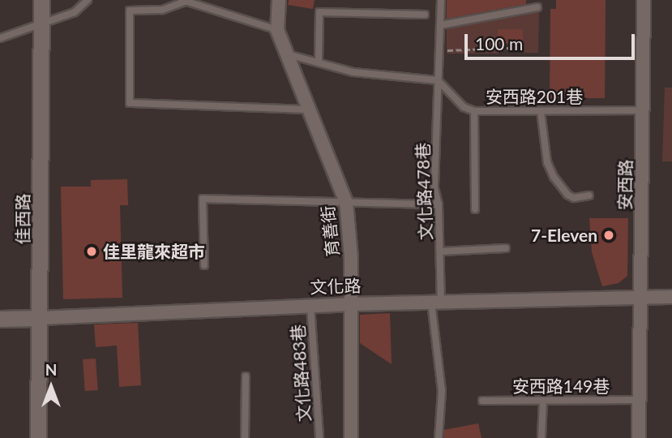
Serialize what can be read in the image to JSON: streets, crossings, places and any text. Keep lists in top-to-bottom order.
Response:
{
  "streets": {
    "street": [
      "安西路",
      "佳西路",
      "育善街",
      "文化路"
    ],
    "lane": [
      "安西路201巷",
      "文化路478巷",
      "文化路483巷",
      "安西路149巷"
    ]
  },
  "crossings": [
    ["安西路201巷", "安西路"],
    ["安西路201巷", "文化路478巷"],
    ["安西路", "文化路"],
    ["安西路", "安西路149巷"],
    ["文化路478巷", "文化路"],
    ["佳西路", "文化路"],
    ["育善街", "文化路"],
    ["文化路", "文化路483巷"]
  ],
  "places": ["7-Eleven", "佳里龍來超市"],
  "scale_bar": "100 m",
  "north": "top"
}
